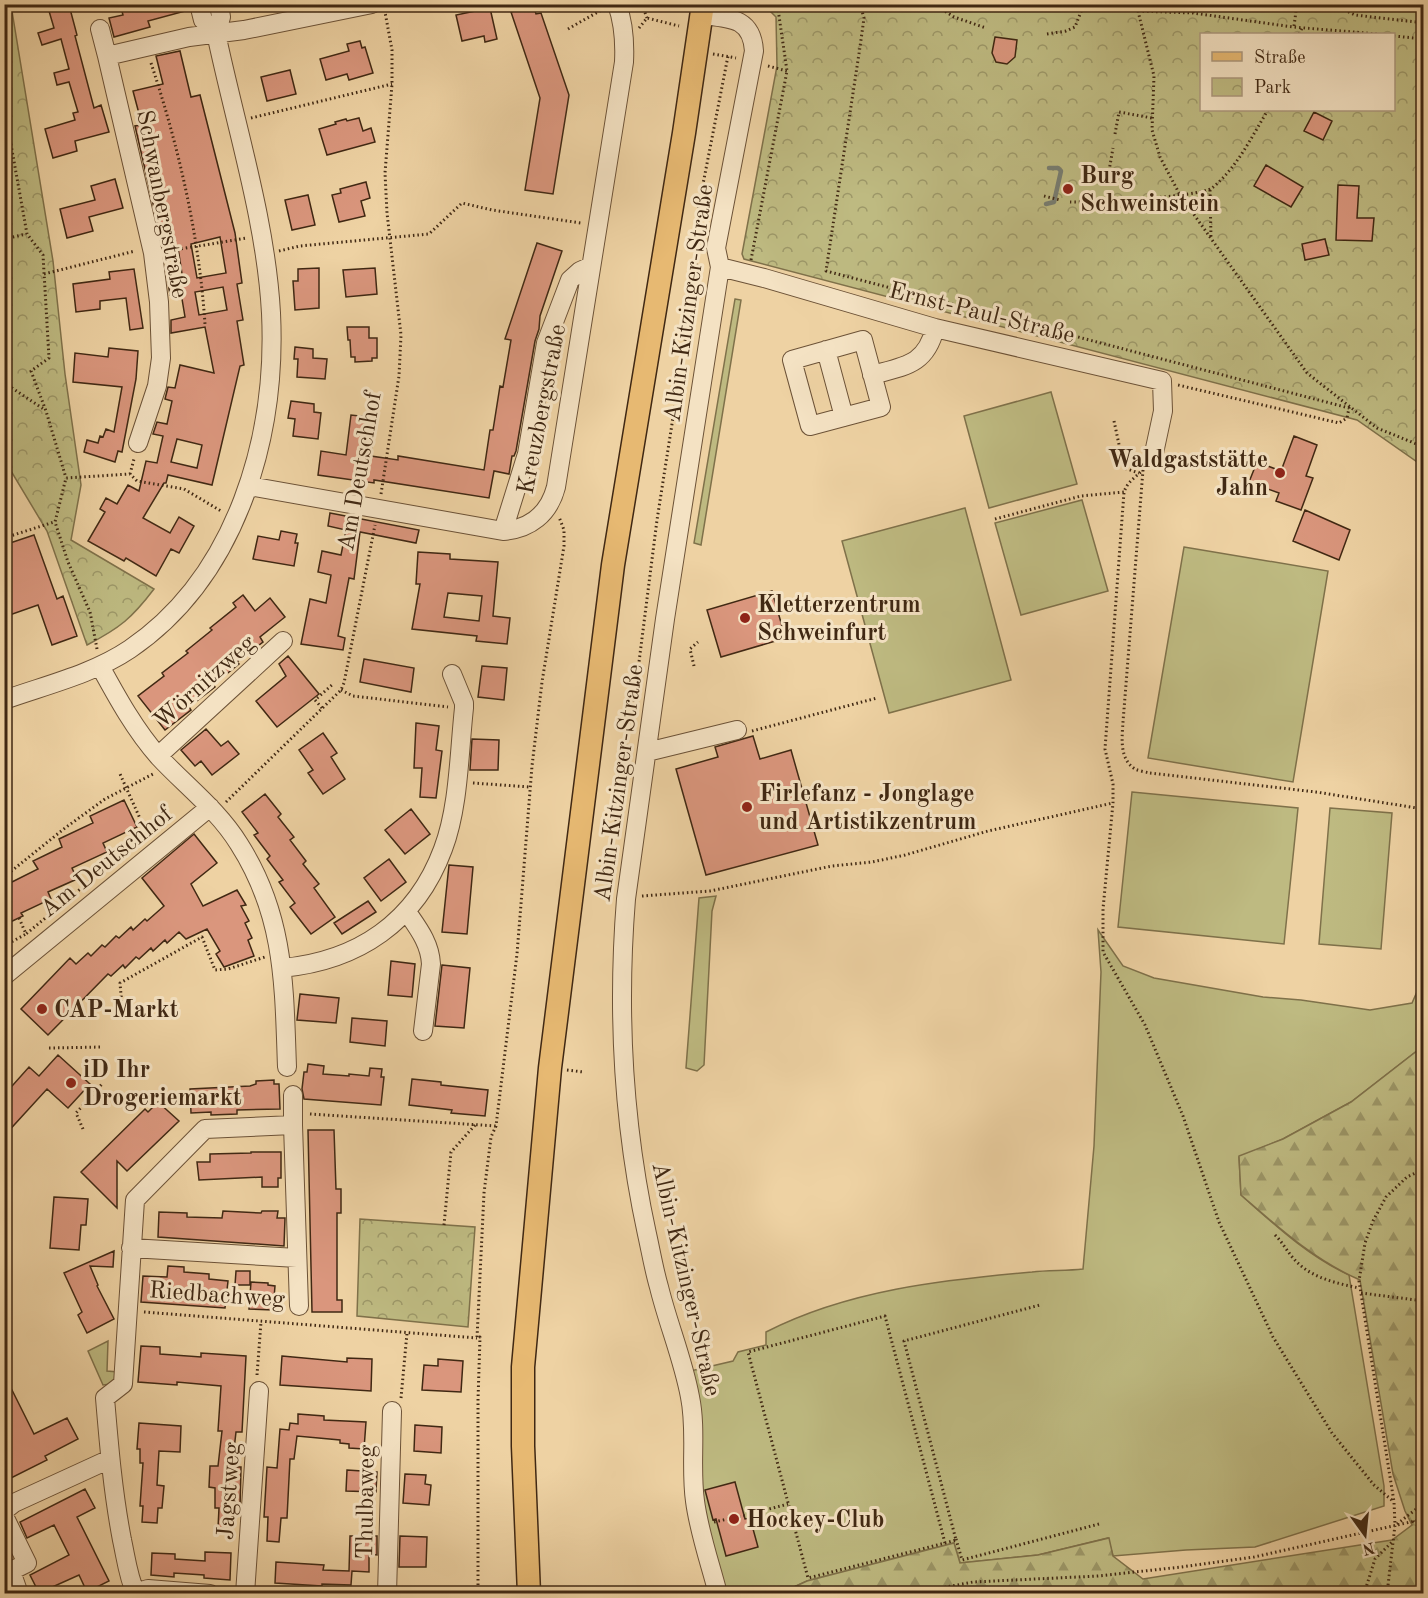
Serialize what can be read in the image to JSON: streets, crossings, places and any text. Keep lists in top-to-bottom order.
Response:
{
  "streets": {
    "street": [
      "Schwanbergstraße",
      "Albin-Kitzinger-Straße",
      "Ernst-Paul-Straße",
      "Kreuzbergstraße",
      "Am Deutschhof",
      "Wörnitzweg",
      "Riedbachweg",
      "Jagstweg",
      "Thulbaweg"
    ]
  },
  "crossings": [
    ["Albin-Kitzinger-Straße", "Ernst-Paul-Straße"],
    ["Kreuzbergstraße", "Am Deutschhof"]
  ],
  "places": [
    "Burg Schweinstein",
    "Waldgaststätte Jahn",
    "Kletterzentrum Schweinfurt",
    "Firlefanz - Jonglage und Artistikzentrum",
    "CAP-Markt",
    "iD Ihr Drogeriemarkt",
    "Hockey-Club"
  ],
  "legend": ["Straße", "Park"],
  "north": "bottom"
}
